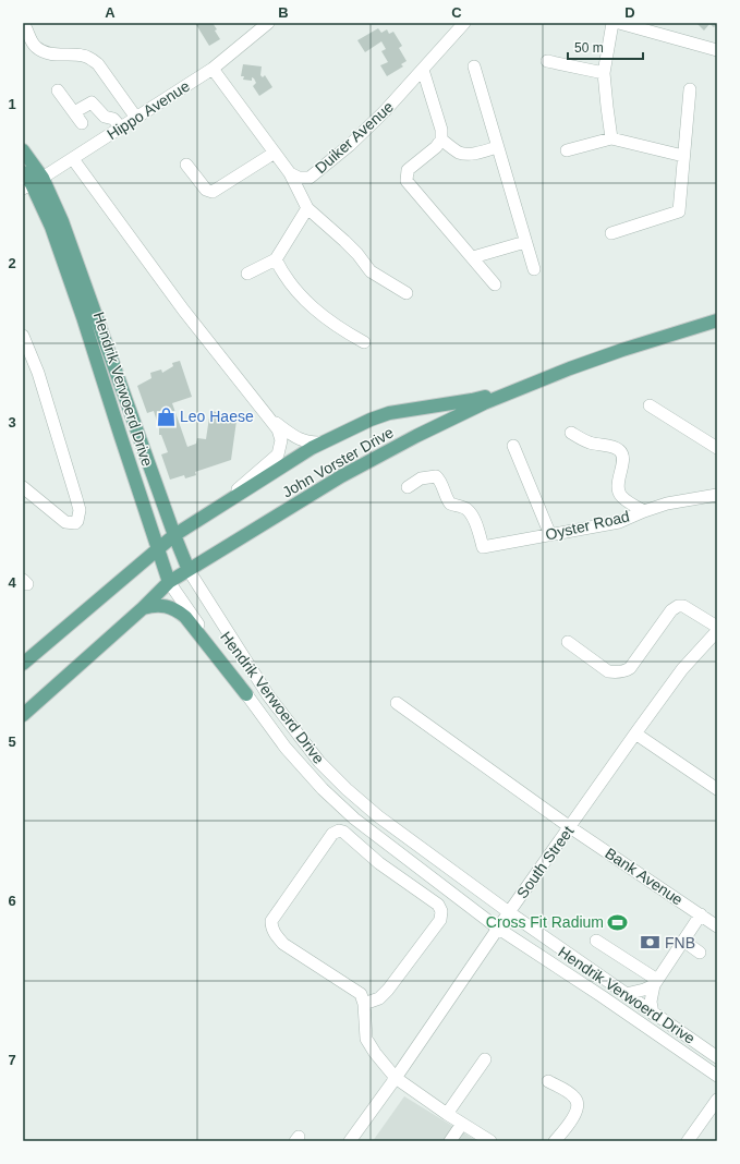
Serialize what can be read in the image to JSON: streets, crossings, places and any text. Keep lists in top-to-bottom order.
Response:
{
  "streets": {
    "main road": ["Hendrik Verwoerd Drive", "John Vorster Drive"],
    "street": [
      "Hippo Avenue",
      "Duiker Avenue",
      "Oyster Road",
      "South Street",
      "Bank Avenue"
    ]
  },
  "crossings": [
    ["Hippo Avenue", "Duiker Avenue"],
    ["Hippo Avenue", "Hendrik Verwoerd Drive"],
    ["Hendrik Verwoerd Drive", "John Vorster Drive"],
    ["Hendrik Verwoerd Drive", "South Street"],
    ["South Street", "Bank Avenue"]
  ],
  "places": {
    "shop": ["Leo Haese"],
    "sports": ["Cross Fit Radium"],
    "bank": ["FNB"]
  },
  "scale_bar": "50 m",
  "grid": {
    "columns": [
      "A",
      "B",
      "C",
      "D"
    ],
    "rows": [
      "1",
      "2",
      "3",
      "4",
      "5",
      "6",
      "7"
    ]
  }
}
